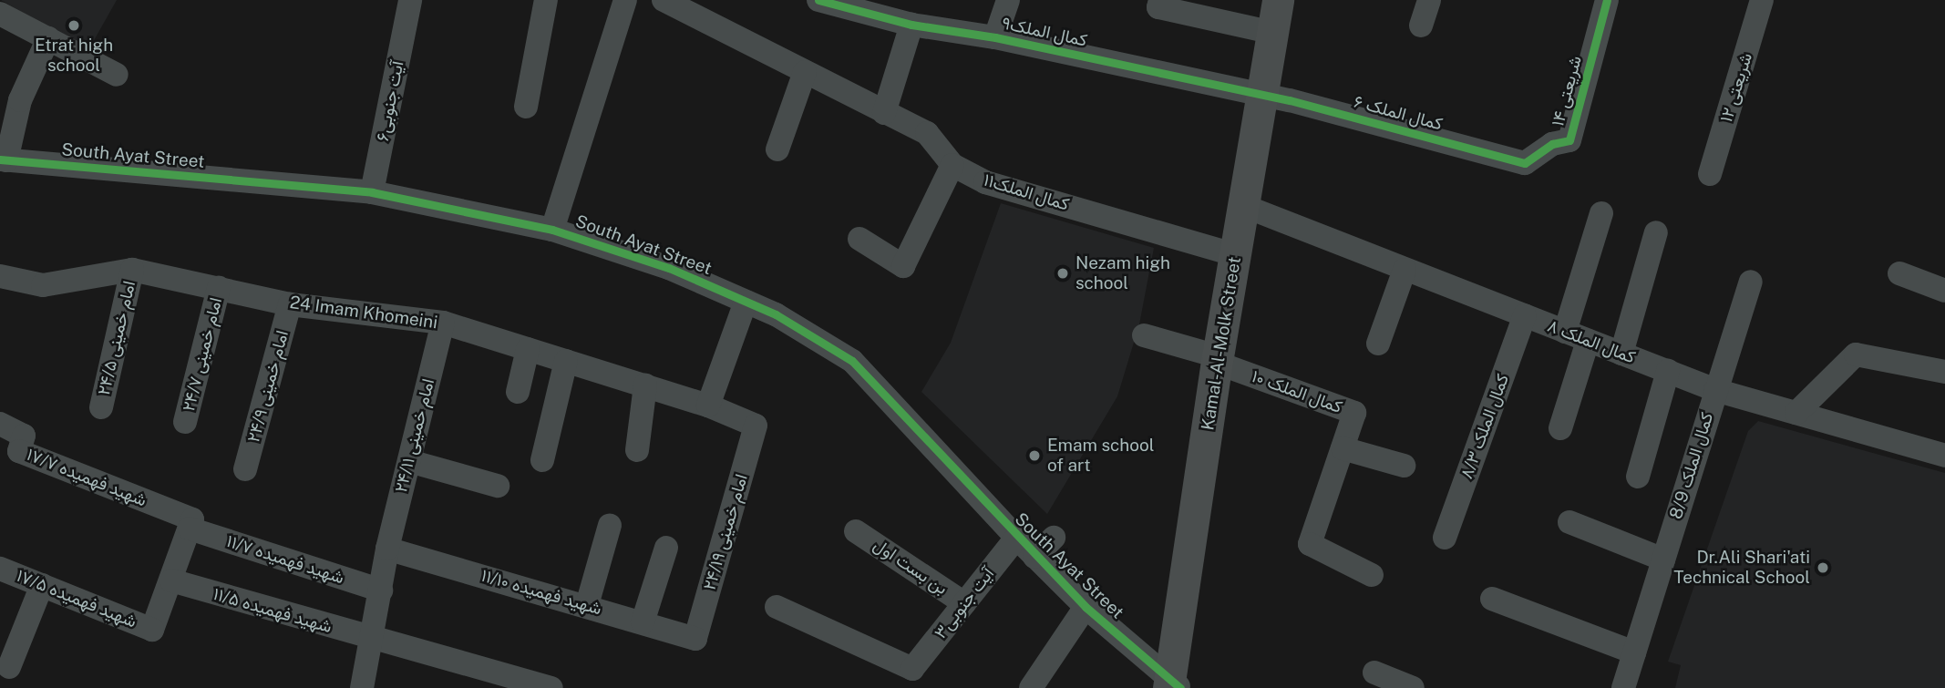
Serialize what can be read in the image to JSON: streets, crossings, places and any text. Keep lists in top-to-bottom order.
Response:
{
  "streets": {
    "main road": ["Kamal-Al-Molk Street"],
    "street": [
      "کمال الملک۹",
      "شریعتی ۱۲",
      "شریعتی ۱۴",
      "آیت جنوبی۶",
      "کمال الملک ۶",
      "South Ayat Street",
      "کمال الملک۱۱",
      "24 Imam Khomeini",
      "امام خمینی ۲۴/۵",
      "کمال الملک ۸",
      "امام خمینی ۲۴/۷",
      "امام خمینی ۲۴/۹",
      "کمال الملک ۱۰",
      "کمال الملک ۸/۳",
      "امام خمینی ۲۴/۱۱",
      "کمال الملک 8/9",
      "شهید فهمیده ۱۷/۷",
      "امام خمینی ۲۴/۱۹",
      "شهید فهمیده ۱۱/۷",
      "بن بست اول",
      "شهید فهمیده ۱۱/۱۰",
      "شهید فهمیده ۱۷/۵",
      "آیت جنوبی۳",
      "شهید فهمیده ۱۱/۵"
    ]
  },
  "crossings": [
    ["کمال الملک۹", "کمال الملک ۶"],
    ["کمال الملک۹", "Kamal-Al-Molk Street"],
    ["شریعتی ۱۴", "کمال الملک ۶"],
    ["آیت جنوبی۶", "South Ayat Street"],
    ["کمال الملک ۶", "Kamal-Al-Molk Street"],
    ["South Ayat Street", "Kamal-Al-Molk Street"],
    ["South Ayat Street", "آیت جنوبی۳"],
    ["کمال الملک۱۱", "Kamal-Al-Molk Street"],
    ["24 Imam Khomeini", "امام خمینی ۲۴/۵"],
    ["24 Imam Khomeini", "امام خمینی ۲۴/۷"],
    ["24 Imam Khomeini", "امام خمینی ۲۴/۹"],
    ["24 Imam Khomeini", "امام خمینی ۲۴/۱۱"],
    ["24 Imam Khomeini", "امام خمینی ۲۴/۱۹"],
    ["کمال الملک ۸", "Kamal-Al-Molk Street"],
    ["کمال الملک ۸", "کمال الملک ۸/۳"],
    ["کمال الملک ۸", "کمال الملک 8/9"],
    ["Kamal-Al-Molk Street", "کمال الملک ۱۰"],
    ["امام خمینی ۲۴/۱۱", "شهید فهمیده ۱۱/۷"],
    ["امام خمینی ۲۴/۱۱", "شهید فهمیده ۱۱/۱۰"],
    ["امام خمینی ۲۴/۱۱", "شهید فهمیده ۱۱/۵"],
    ["شهید فهمیده ۱۷/۷", "شهید فهمیده ۱۱/۷"],
    ["امام خمینی ۲۴/۱۹", "شهید فهمیده ۱۱/۱۰"],
    ["بن بست اول", "آیت جنوبی۳"],
    ["شهید فهمیده ۱۷/۵", "شهید فهمیده ۱۱/۵"]
  ],
  "places": [
    "Etrat high school",
    "Nezam high school",
    "Emam school of art",
    "Dr.Ali Shari'ati Technical School"
  ]
}
